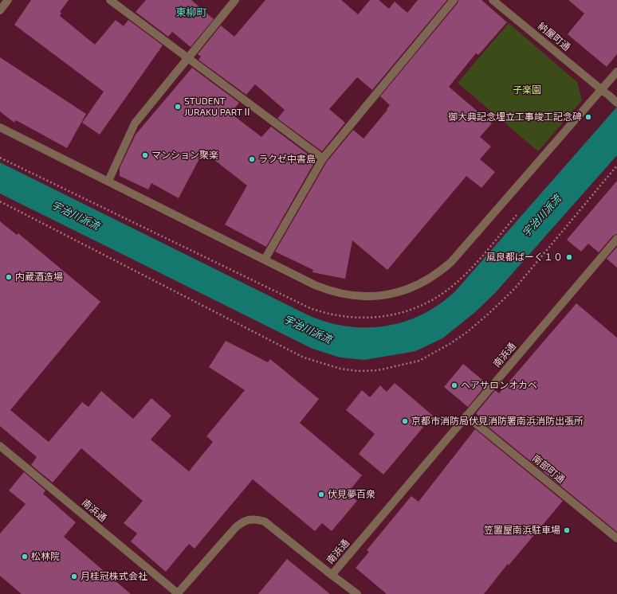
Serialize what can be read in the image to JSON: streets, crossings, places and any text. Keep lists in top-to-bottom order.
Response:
{
  "streets": {
    "street": ["納屋町通", "南浜通", "南部町通"]
  },
  "crossings": [
    ["南浜通", "南部町通"]
  ],
  "districts": ["東柳町"],
  "water": ["宇治川派流"],
  "parks": ["子楽園"],
  "places": [
    "STUDENT JURAKU PARTⅡ",
    "御大典記念埋立工事竣工記念碑",
    "マンション聚楽",
    "ラクゼ中書島",
    "風良都ぱーく１０",
    "内蔵酒造場",
    "ヘアサロンオカベ",
    "京都市消防局伏見消防署南浜消防出張所",
    "伏見夢百衆",
    "笠置屋南浜駐車場",
    "松林院",
    "月桂冠株式会社"
  ]
}
